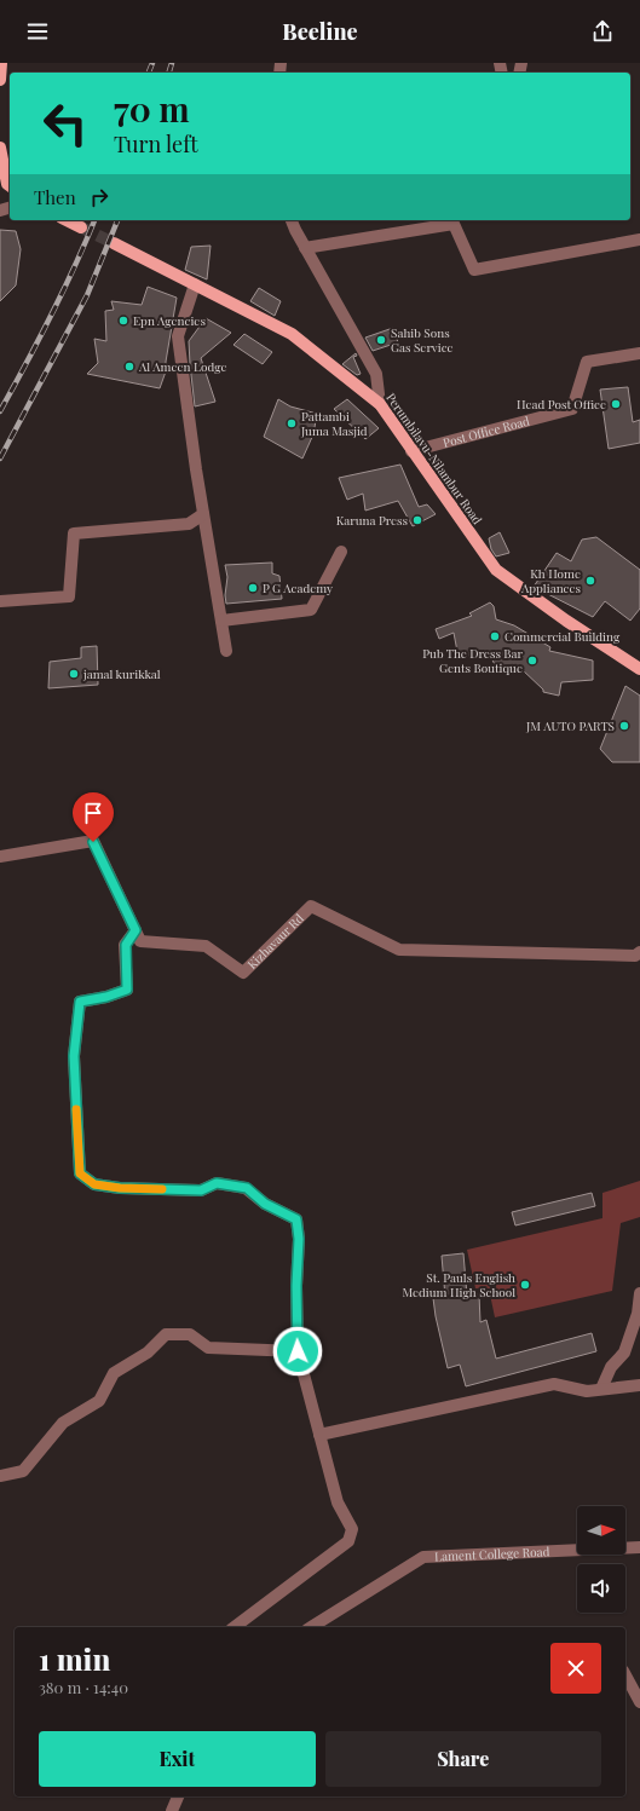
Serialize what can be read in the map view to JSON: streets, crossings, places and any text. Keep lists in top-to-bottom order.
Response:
{
  "streets": {
    "main road": ["Perumbilavu-Nilambur Road"],
    "street": ["Post Office Road", "Kizhavaur Rd", "Lament College Road"]
  },
  "crossings": [
    ["Post Office Road", "Perumbilavu-Nilambur Road"]
  ],
  "places": [
    "Epn Agencies",
    "Sahib Sons Gas Service",
    "Al Ameen Lodge",
    "Head Post Office",
    "Pattambi Juma Masjid",
    "Karuna Press",
    "Kh Home Appliances",
    "P G Academy",
    "Commercial Building",
    "Pub The Dress Bar Gents Boutique",
    "jamal kurikkal",
    "JM AUTO PARTS",
    "St. Pauls English Medium High School"
  ],
  "north": "right",
  "page": {
    "header": "Beeline",
    "turn": ["70 m", "Turn left"],
    "then": "Then",
    "heading": ["1 min", "380 m · 14:40"],
    "buttons": ["Exit", "Share"]
  }
}
